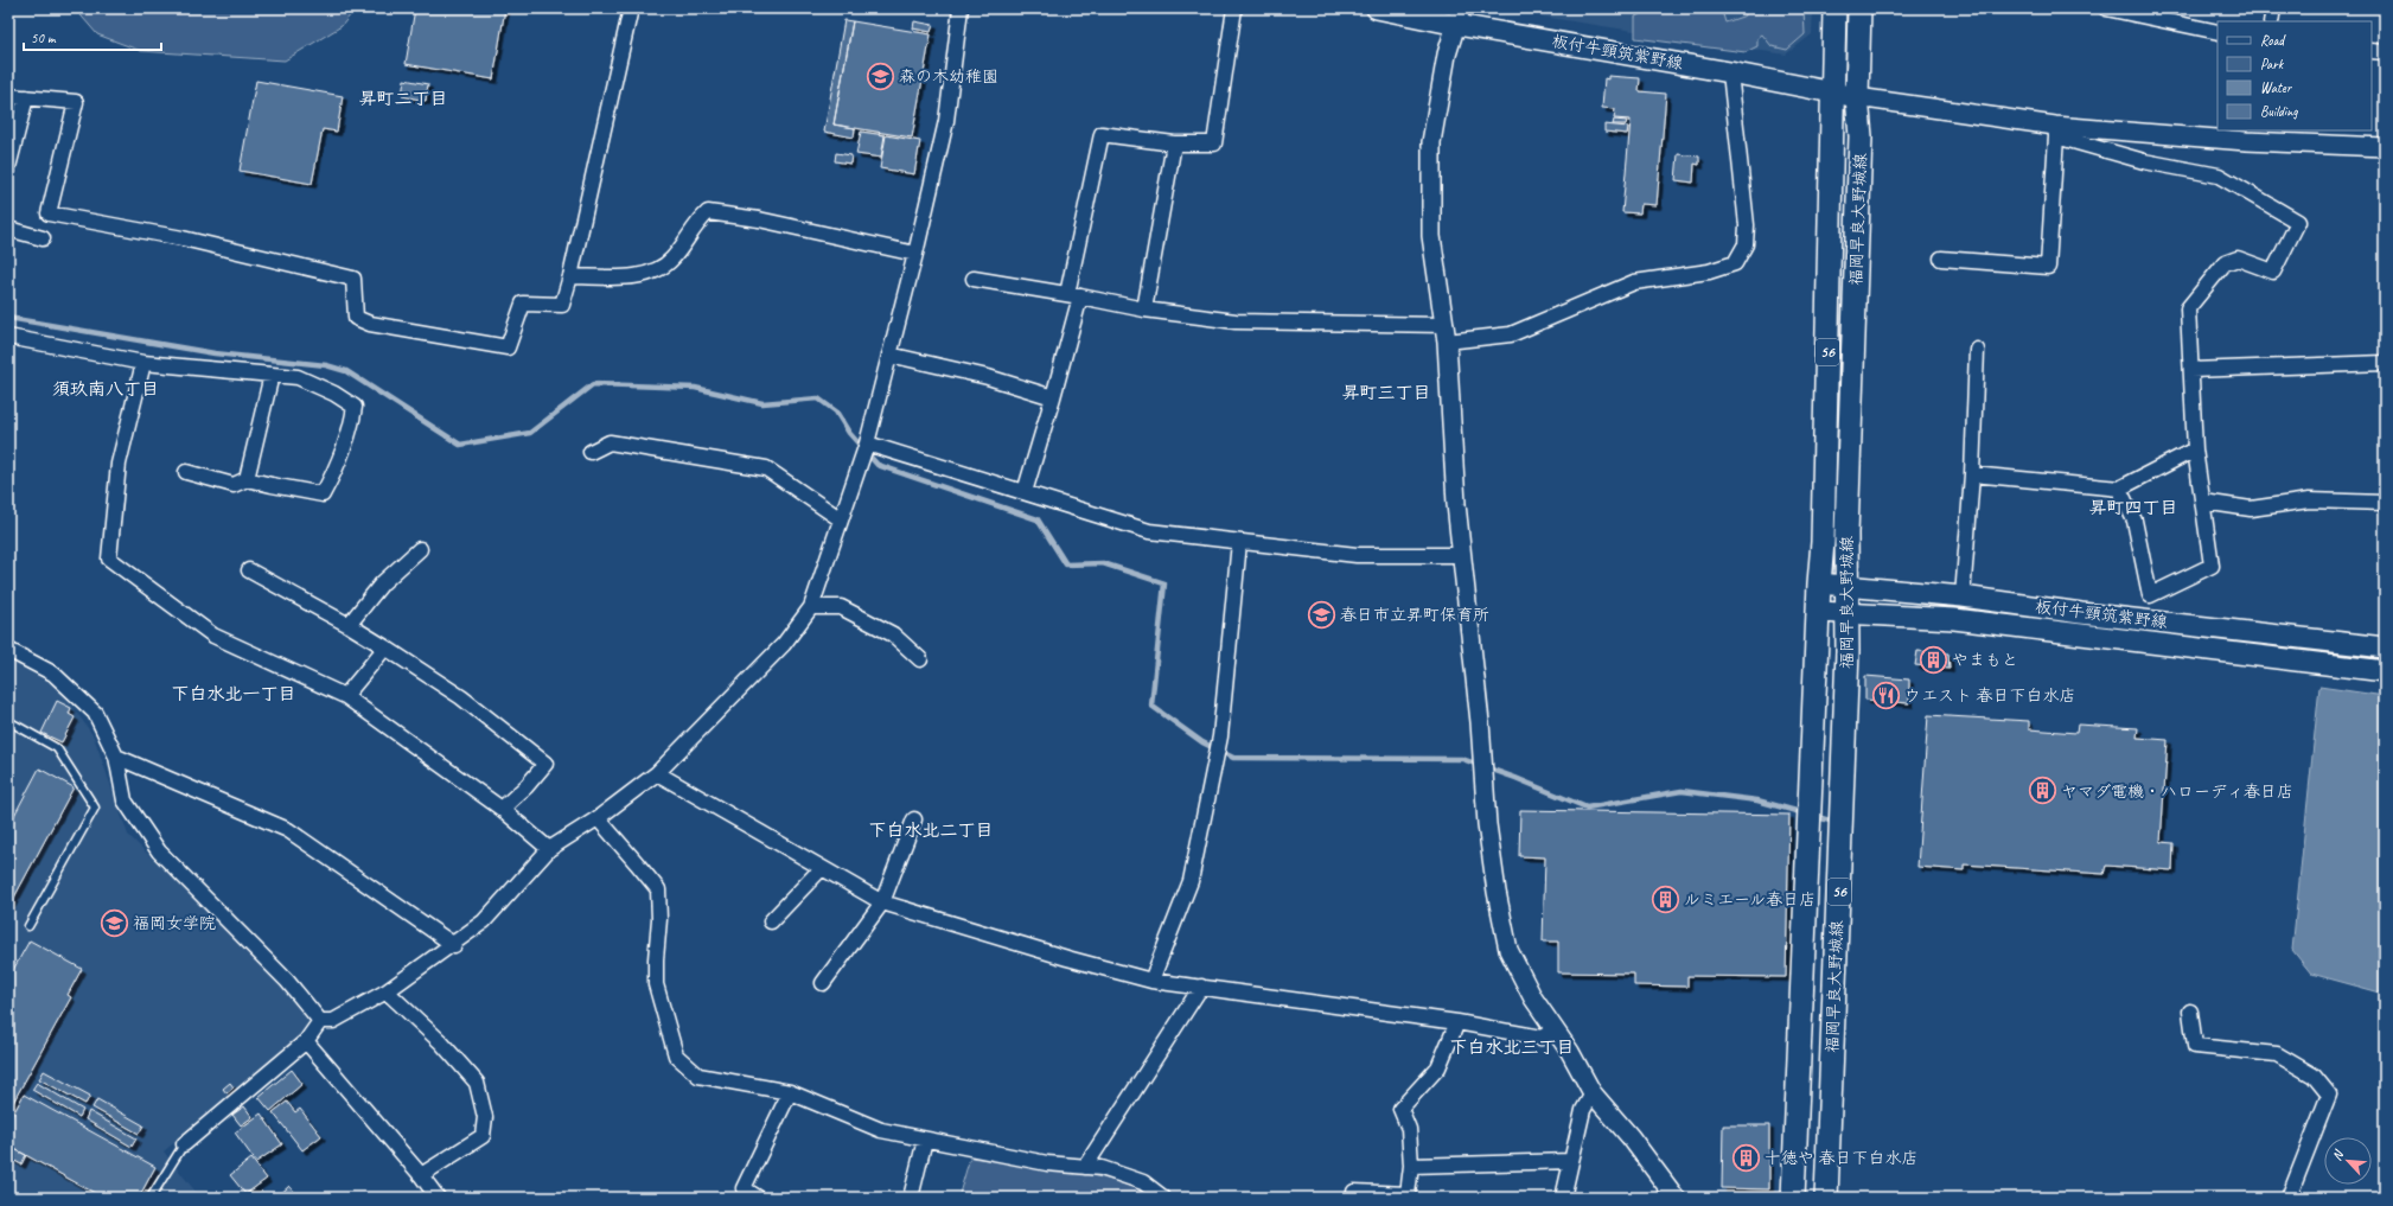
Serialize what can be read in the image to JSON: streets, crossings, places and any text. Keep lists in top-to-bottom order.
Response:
{
  "streets": {
    "main road": ["板付牛頸筑紫野線", "福岡早良大野城線", "56"]
  },
  "crossings": [
    ["板付牛頸筑紫野線", "福岡早良大野城線"]
  ],
  "districts": [
    "昇町二丁目",
    "須玖南八丁目",
    "昇町三丁目",
    "昇町四丁目",
    "下白水北一丁目",
    "下白水北二丁目",
    "下白水北三丁目"
  ],
  "places": {
    "school or university": ["森の木幼稚園", "春日市立昇町保育所", "福岡女学院"],
    "building": [
      "やまもと",
      "ヤマダ電機・ハローディ春日店",
      "ルミエール春日店",
      "十徳や 春日下白水店"
    ],
    "restaurant": ["ウエスト 春日下白水店"]
  },
  "legend": [
    "Road",
    "Park",
    "Water",
    "Building"
  ],
  "scale_bar": "50 m",
  "north": "top left"
}
